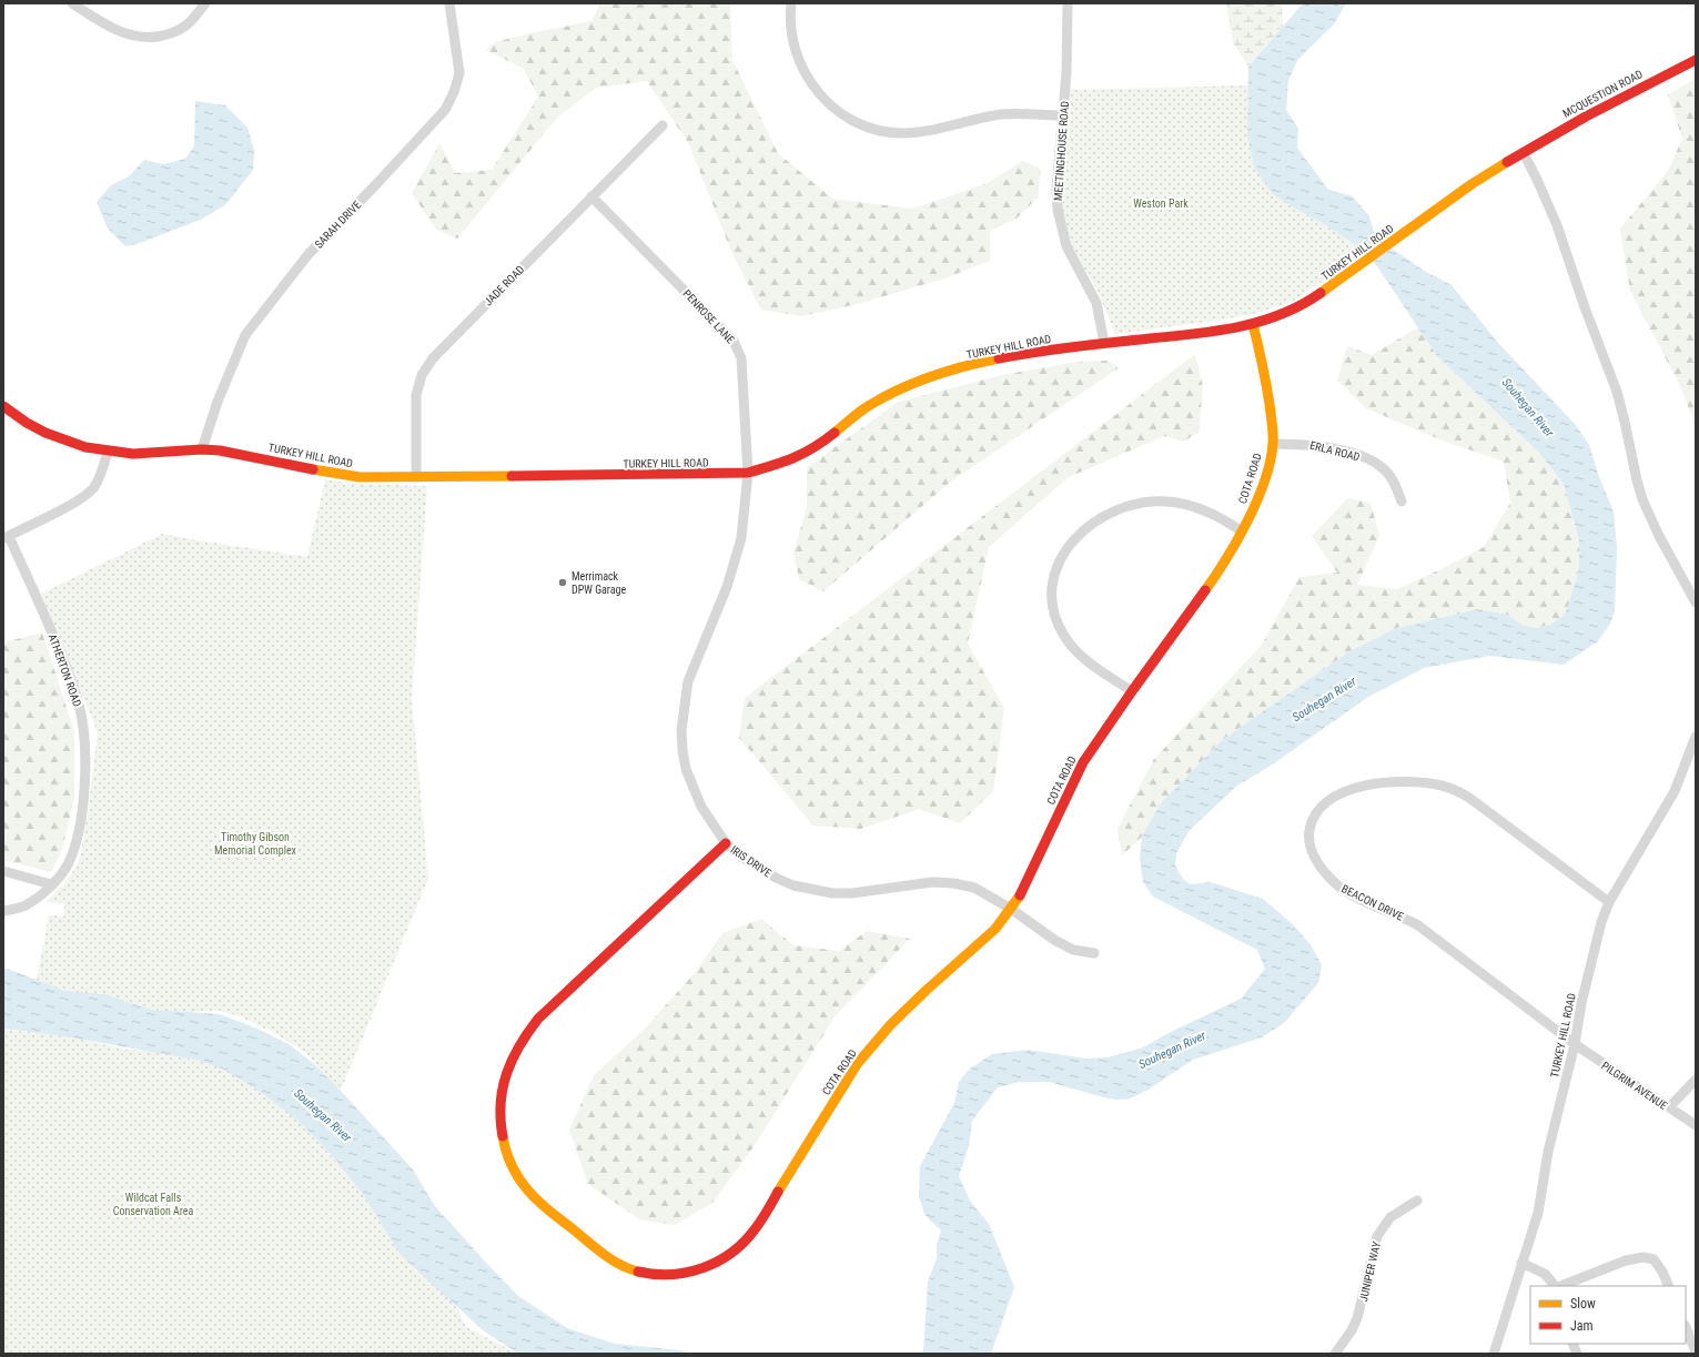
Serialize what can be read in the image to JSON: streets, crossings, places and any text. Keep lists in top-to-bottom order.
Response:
{
  "streets": {
    "street": [
      "MCQUESTION ROAD",
      "MEETINGHOUSE ROAD",
      "SARAH DRIVE",
      "TURKEY HILL ROAD",
      "JADE ROAD",
      "PENROSE LANE",
      "ERLA ROAD",
      "COTA ROAD",
      "ATHERTON ROAD",
      "IRIS DRIVE",
      "BEACON DRIVE",
      "PILGRIM AVENUE",
      "JUNIPER WAY"
    ]
  },
  "crossings": [
    ["MCQUESTION ROAD", "TURKEY HILL ROAD"],
    ["MEETINGHOUSE ROAD", "TURKEY HILL ROAD"],
    ["SARAH DRIVE", "TURKEY HILL ROAD"],
    ["TURKEY HILL ROAD", "JADE ROAD"],
    ["TURKEY HILL ROAD", "PENROSE LANE"],
    ["TURKEY HILL ROAD", "COTA ROAD"],
    ["TURKEY HILL ROAD", "IRIS DRIVE"],
    ["TURKEY HILL ROAD", "BEACON DRIVE"],
    ["TURKEY HILL ROAD", "PILGRIM AVENUE"],
    ["JADE ROAD", "PENROSE LANE"],
    ["PENROSE LANE", "IRIS DRIVE"],
    ["ERLA ROAD", "COTA ROAD"],
    ["COTA ROAD", "IRIS DRIVE"],
    ["BEACON DRIVE", "PILGRIM AVENUE"]
  ],
  "water": ["Souhegan River"],
  "parks": ["Weston Park", "Timothy Gibson Memorial Complex", "Wildcat Falls Conservation Area"],
  "places": ["Merrimack DPW Garage"],
  "legend": ["Slow", "Jam"]
}
